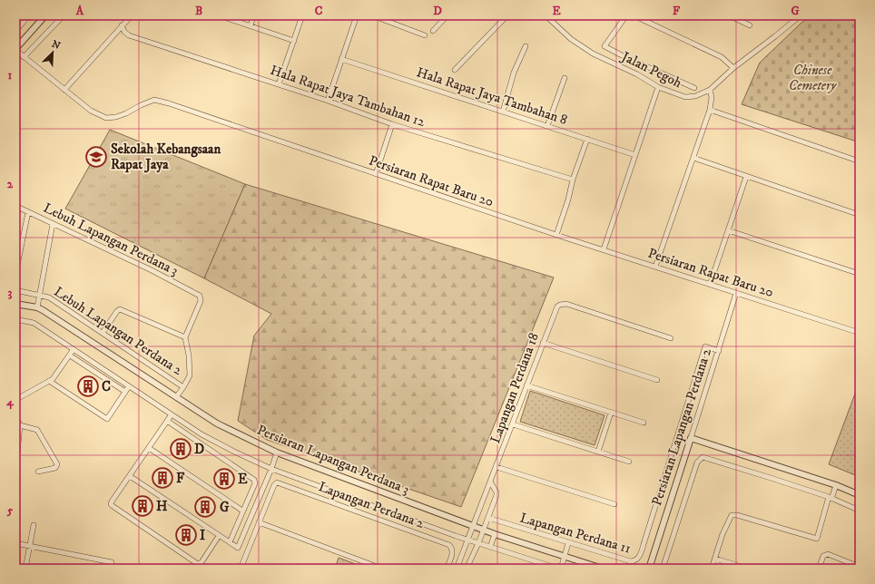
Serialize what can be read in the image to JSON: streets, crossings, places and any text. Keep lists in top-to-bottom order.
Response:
{
  "streets": {
    "street": [
      "Jalan Pegoh",
      "Hala Rapat Jaya Tambahan 12",
      "Hala Rapat Jaya Tambahan 8",
      "Persiaran Rapat Baru 20",
      "Lebuh Lapangan Perdana 3",
      "Lebuh Lapangan Perdana 2",
      "Lapangan Perdana 18",
      "Persiaran Lapangan Perdana 2",
      "Persiaran Lapangan Perdana 3",
      "Lapangan Perdana 2",
      "Lapangan Perdana 11"
    ]
  },
  "crossings": [
    ["Persiaran Rapat Baru 20", "Persiaran Lapangan Perdana 2"],
    ["Lapangan Perdana 18", "Persiaran Lapangan Perdana 3"],
    ["Persiaran Lapangan Perdana 2", "Lapangan Perdana 11"]
  ],
  "parks": ["Chinese Cemetery"],
  "places": {
    "school or university": ["Sekolah Kebangsaan Rapat Jaya"],
    "building": [
      "C",
      "D",
      "F",
      "E",
      "H",
      "G",
      "I"
    ]
  },
  "north": "top right",
  "grid": {
    "columns": [
      "A",
      "B",
      "C",
      "D",
      "E",
      "F",
      "G"
    ],
    "rows": [
      "1",
      "2",
      "3",
      "4",
      "5"
    ]
  }
}
